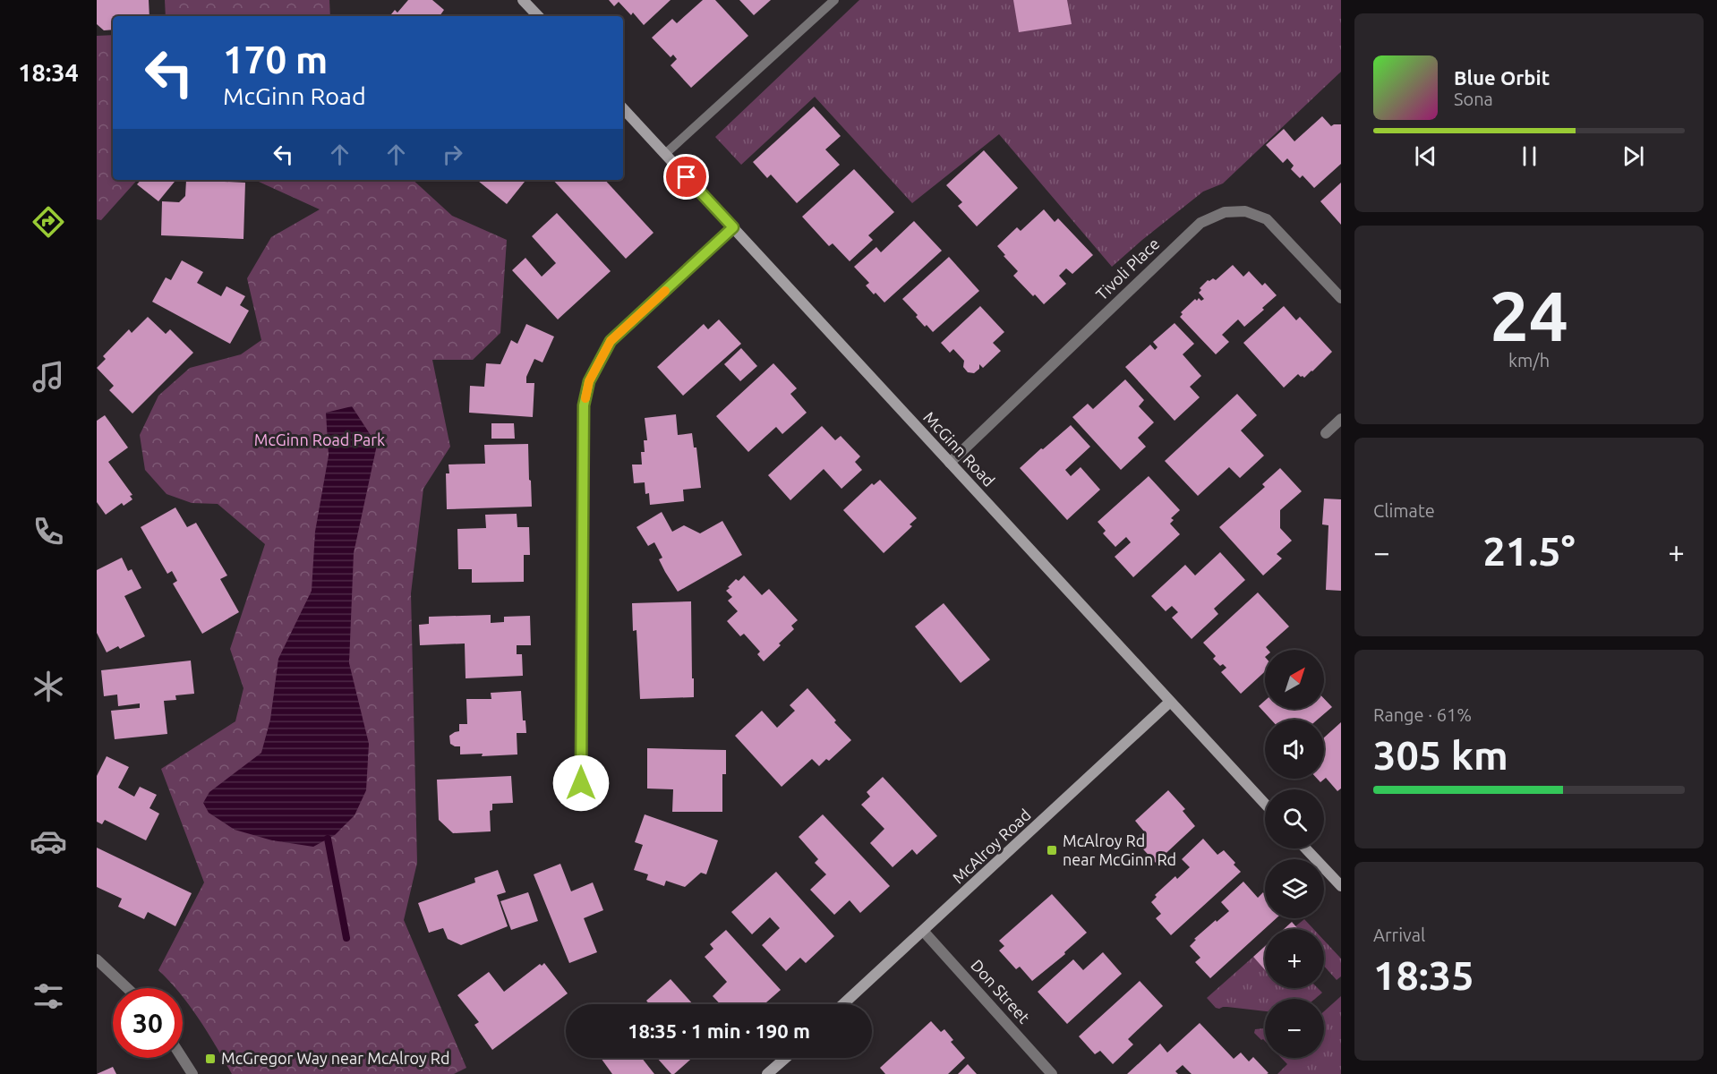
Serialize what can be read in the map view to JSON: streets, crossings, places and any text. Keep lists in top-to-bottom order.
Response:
{
  "streets": {
    "street": [
      "Tivoli Place",
      "McGinn Road",
      "McAlroy Road",
      "Don Street"
    ]
  },
  "crossings": [
    ["Tivoli Place", "McGinn Road"],
    ["McGinn Road", "McAlroy Road"],
    ["McAlroy Road", "Don Street"]
  ],
  "parks": ["McGinn Road Park"],
  "places": {
    "transit": ["McAlroy Rd near McGinn Rd", "McGregor Way near McAlroy Rd"]
  },
  "north": "top right",
  "page": {
    "tabs": "18:34",
    "turn": ["170 m", "McGinn Road"],
    "song": ["Blue Orbit", "Sona"],
    "tile": [
      ["24", "km/h"],
      "Climate",
      ["Range · 61%", "305 km"],
      ["Arrival", "18:35"]
    ],
    "heat": ["−", "21.5°", "+"],
    "map_buttons": ["+", "−"],
    "limit": "30",
    "trip": "18:35 · 1 min · 190 m"
  }
}
